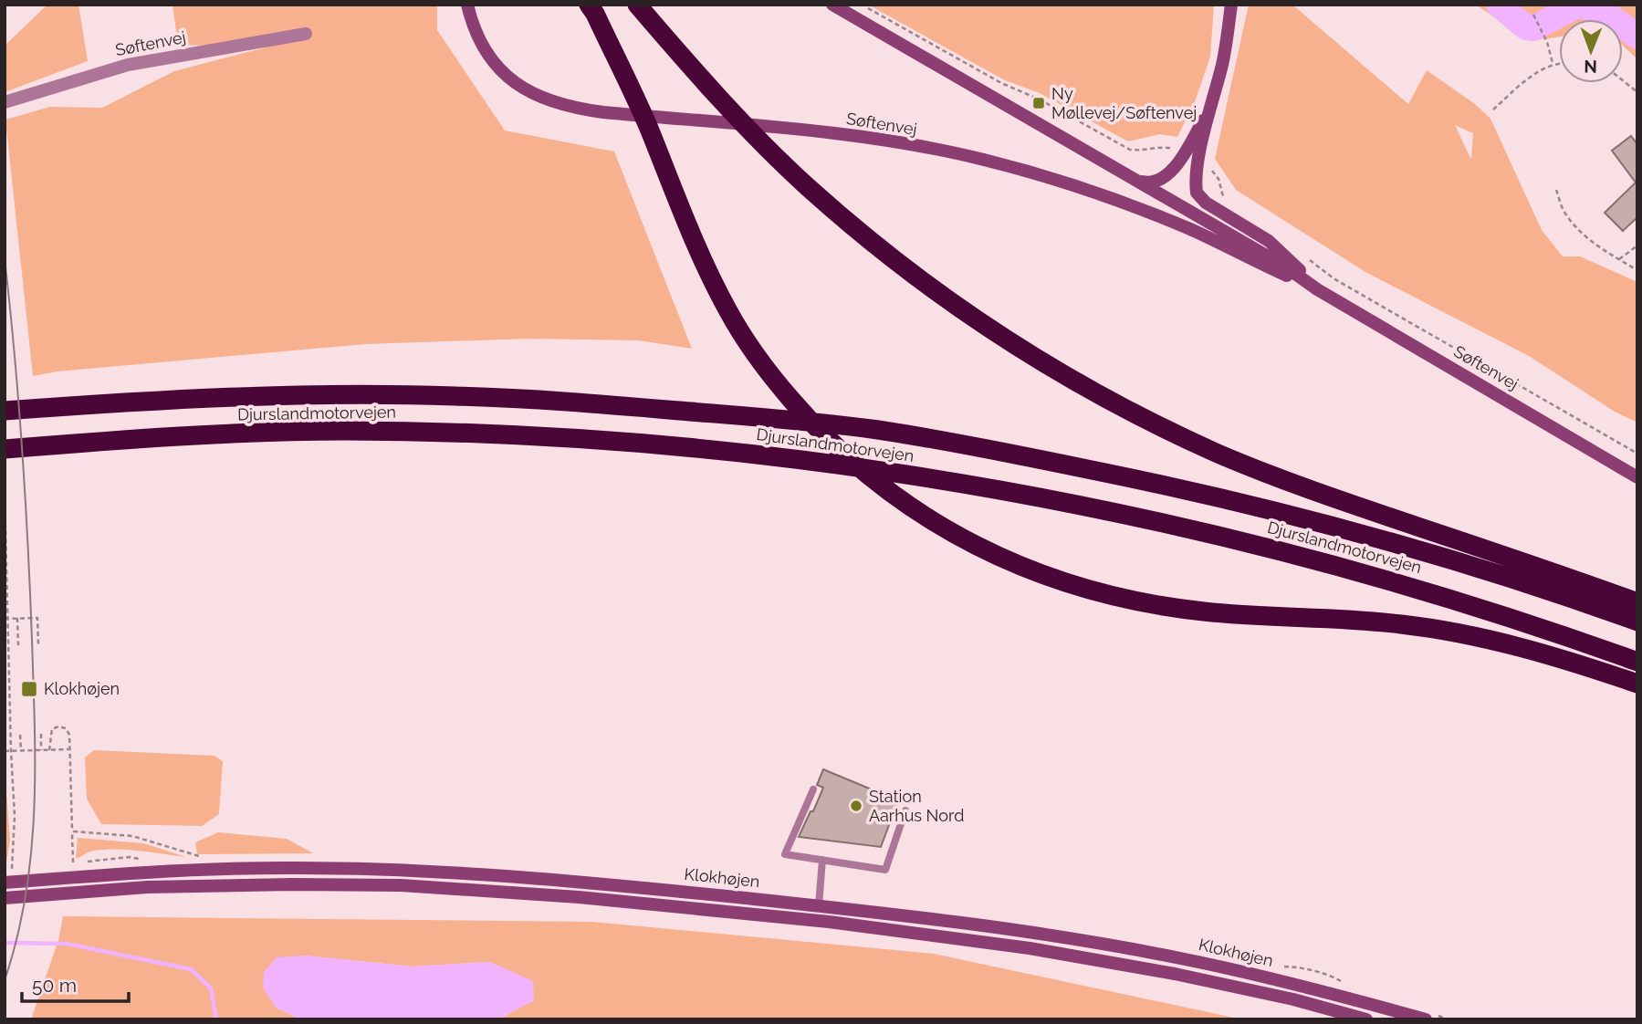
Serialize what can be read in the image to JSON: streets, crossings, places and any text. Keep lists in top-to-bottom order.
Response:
{
  "streets": {
    "highway": ["Djurslandmotorvejen"],
    "street": ["Søftenvej", "Klokhøjen"]
  },
  "places": {
    "transit": ["Ny Møllevej/Søftenvej", "Klokhøjen"],
    "other": ["Station Aarhus Nord"]
  },
  "scale_bar": "50 m",
  "north": "bottom"
}
